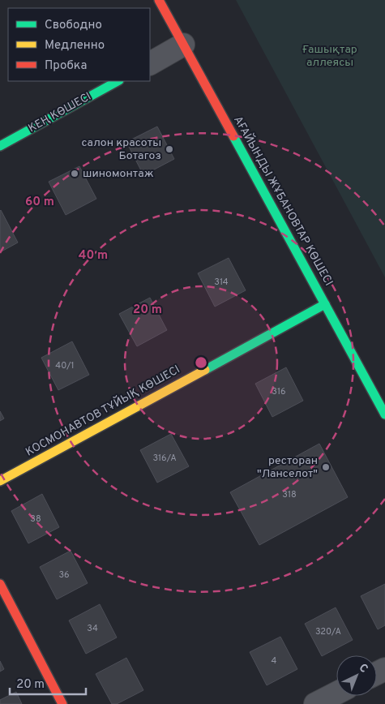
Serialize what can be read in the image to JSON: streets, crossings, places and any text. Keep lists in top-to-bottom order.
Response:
{
  "streets": {
    "street": ["КЕҢ КӨШЕСІ", "АҒАЙЫНДЫ ЖҰБАНОВТАР КӨШЕСІ", "КОСМОНАВТОВ ТҰЙЫҚ КӨШЕСІ"]
  },
  "crossings": [
    ["АҒАЙЫНДЫ ЖҰБАНОВТАР КӨШЕСІ", "КОСМОНАВТОВ ТҰЙЫҚ КӨШЕСІ"]
  ],
  "parks": ["Ғашықтар аллеясы"],
  "places": ["салон красоты Ботагоз", "шиномонтаж", "ресторан \"Ланселот\""],
  "house_numbers": [
    "314",
    "40/1",
    "316",
    "316/А",
    "318",
    "38",
    "36",
    "34",
    "320/А",
    "4"
  ],
  "legend": ["Свободно", "Медленно", "Пробка"],
  "scale_bar": "20 m",
  "north": "top right",
  "rings": ["60 m", "40 m", "20 m"]
}
